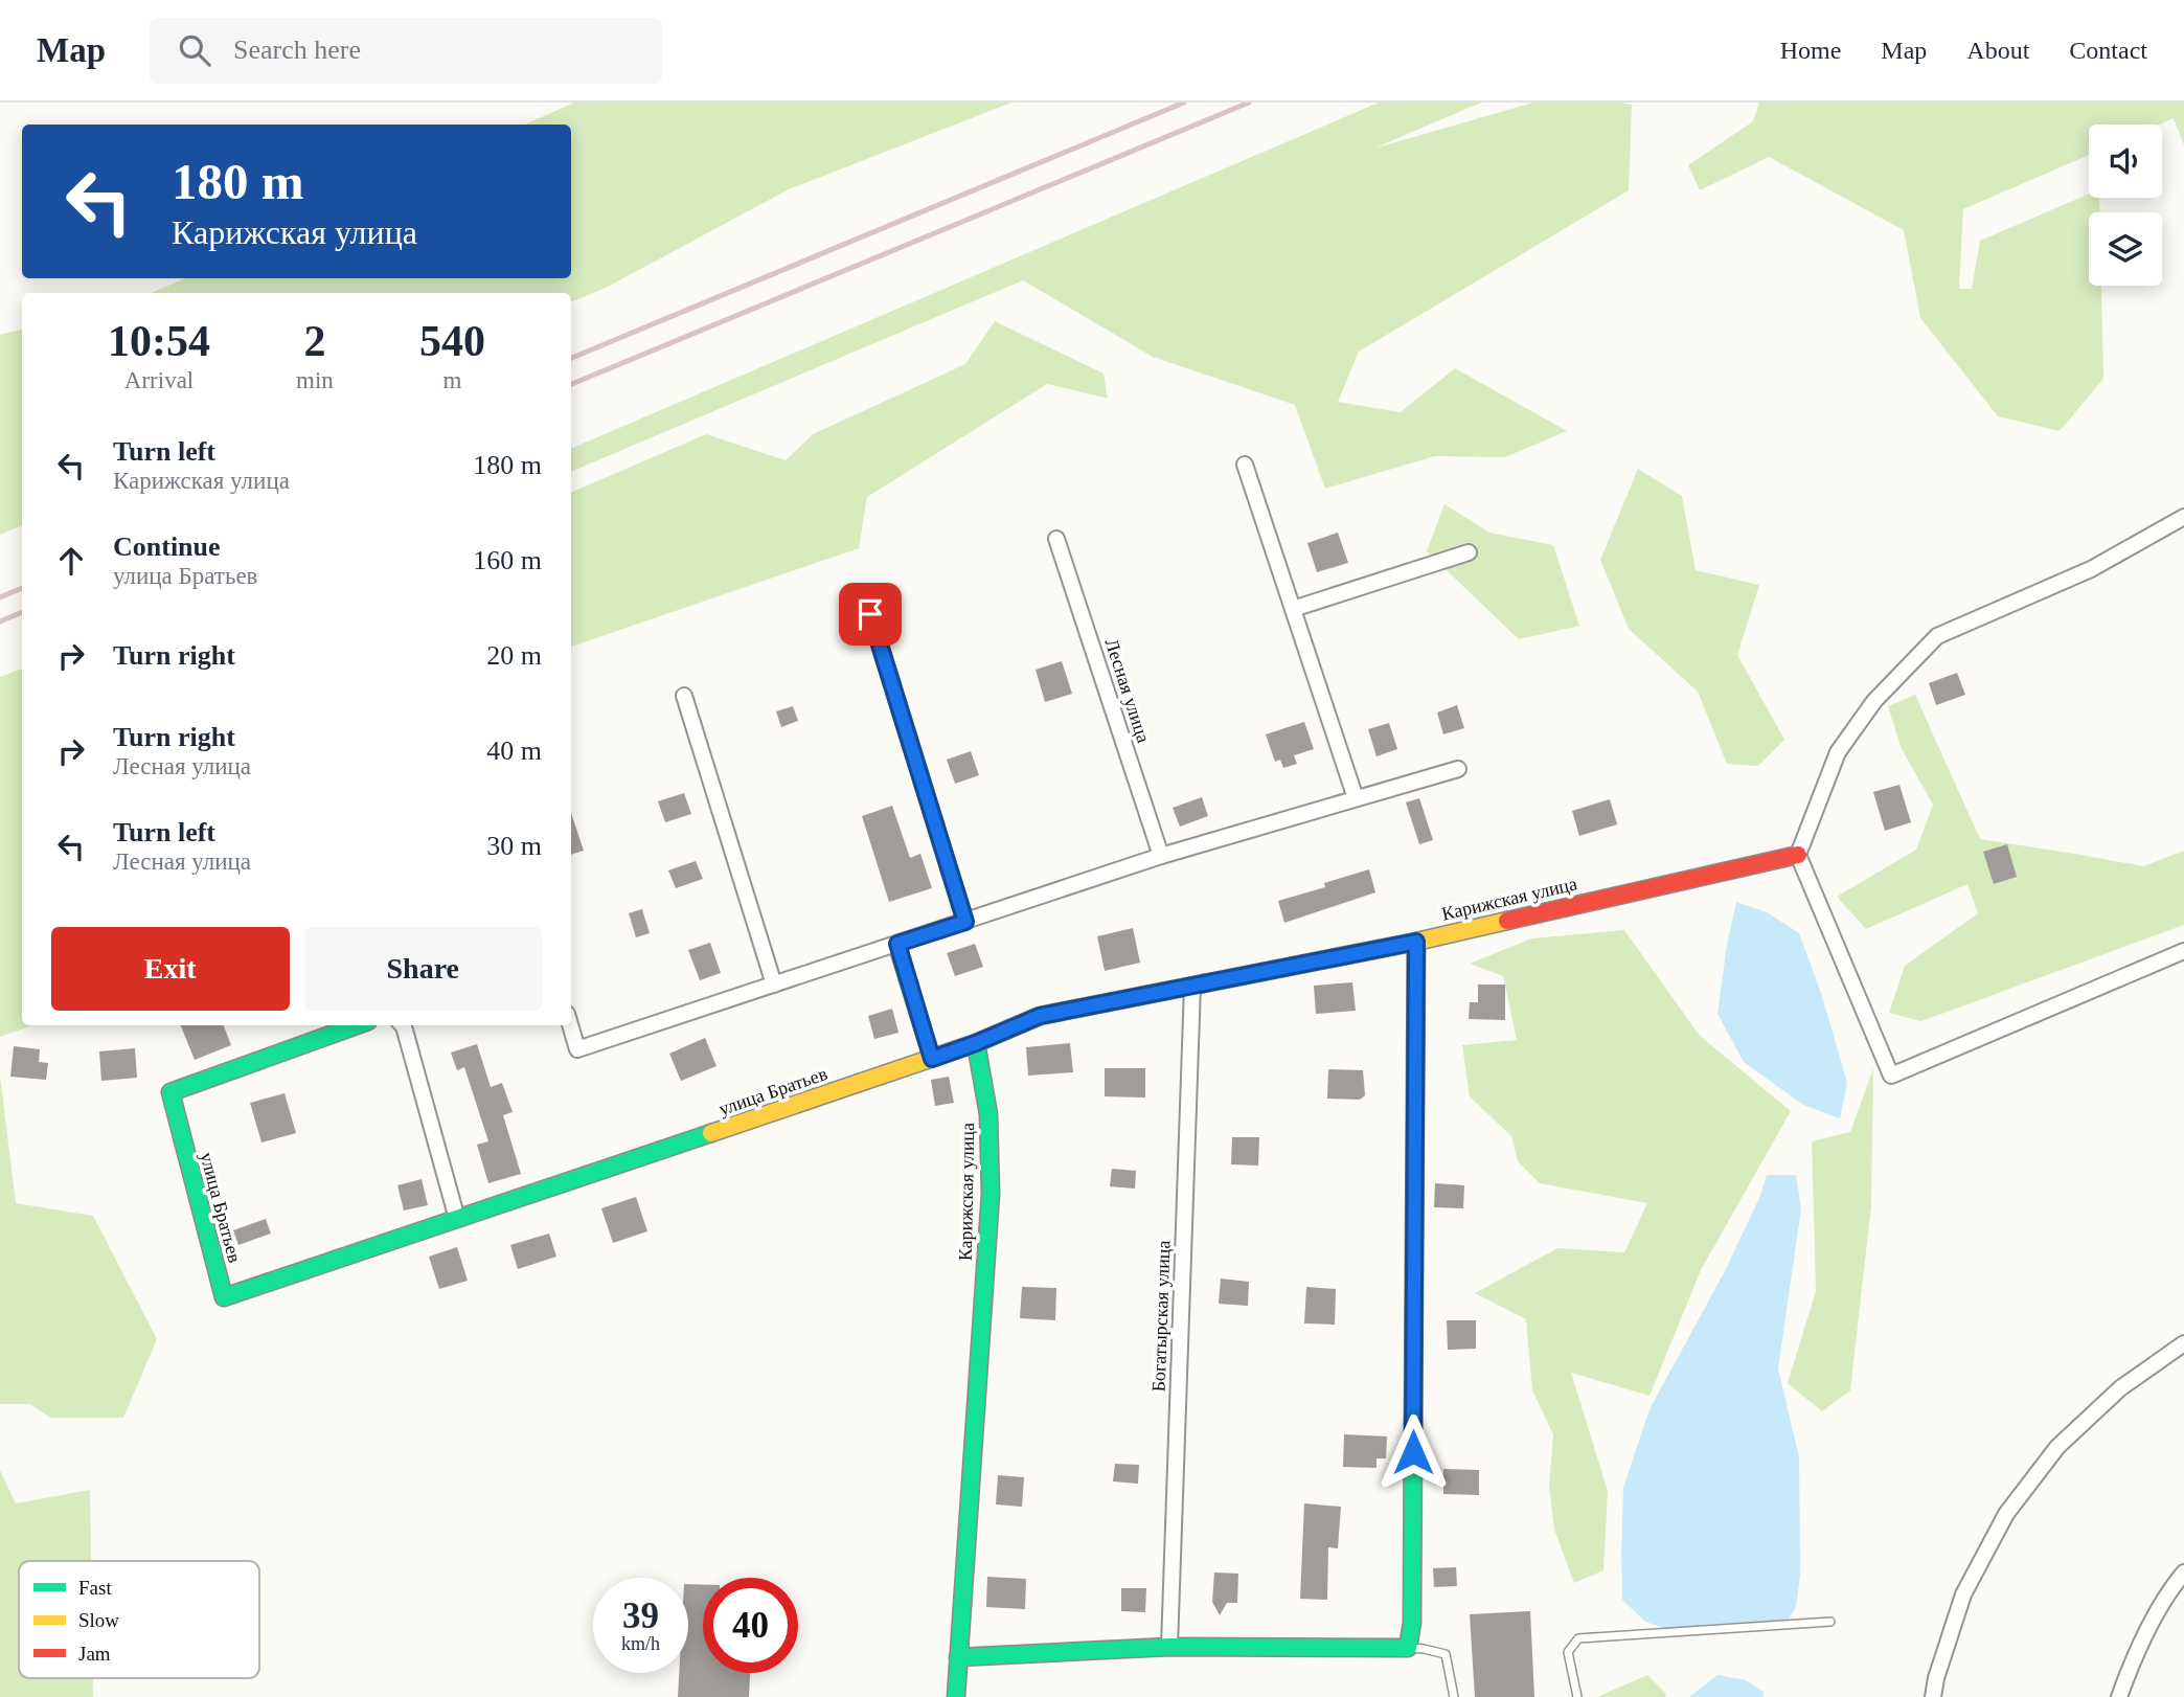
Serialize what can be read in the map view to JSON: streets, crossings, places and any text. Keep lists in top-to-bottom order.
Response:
{
  "streets": {
    "street": [
      "Лесная улица",
      "Карижская улица",
      "улица Братьев",
      "Богатырская улица"
    ]
  },
  "crossings": [
    ["Карижская улица", "улица Братьев"],
    ["Карижская улица", "Богатырская улица"]
  ],
  "legend": ["Fast", "Slow", "Jam"],
  "page": {
    "header": "Map",
    "search": "Search here",
    "nav": [
      "Home",
      "Map",
      "About",
      "Contact"
    ],
    "turn": ["180 m", "Карижская улица"],
    "eta": [
      "10:54",
      "Arrival",
      "2",
      "min",
      "540",
      "m"
    ],
    "list": [
      {
        "name": "Turn left",
        "note": "Карижская улица",
        "value": "180 m"
      },
      {
        "name": "Continue",
        "note": "улица Братьев",
        "value": "160 m"
      },
      {
        "name": "Turn right",
        "value": "20 m"
      },
      {
        "name": "Turn right",
        "note": "Лесная улица",
        "value": "40 m"
      },
      {
        "name": "Turn left",
        "note": "Лесная улица",
        "value": "30 m"
      }
    ],
    "buttons": ["Exit", "Share"],
    "speed": "39 km/h",
    "limit": "40"
  }
}
